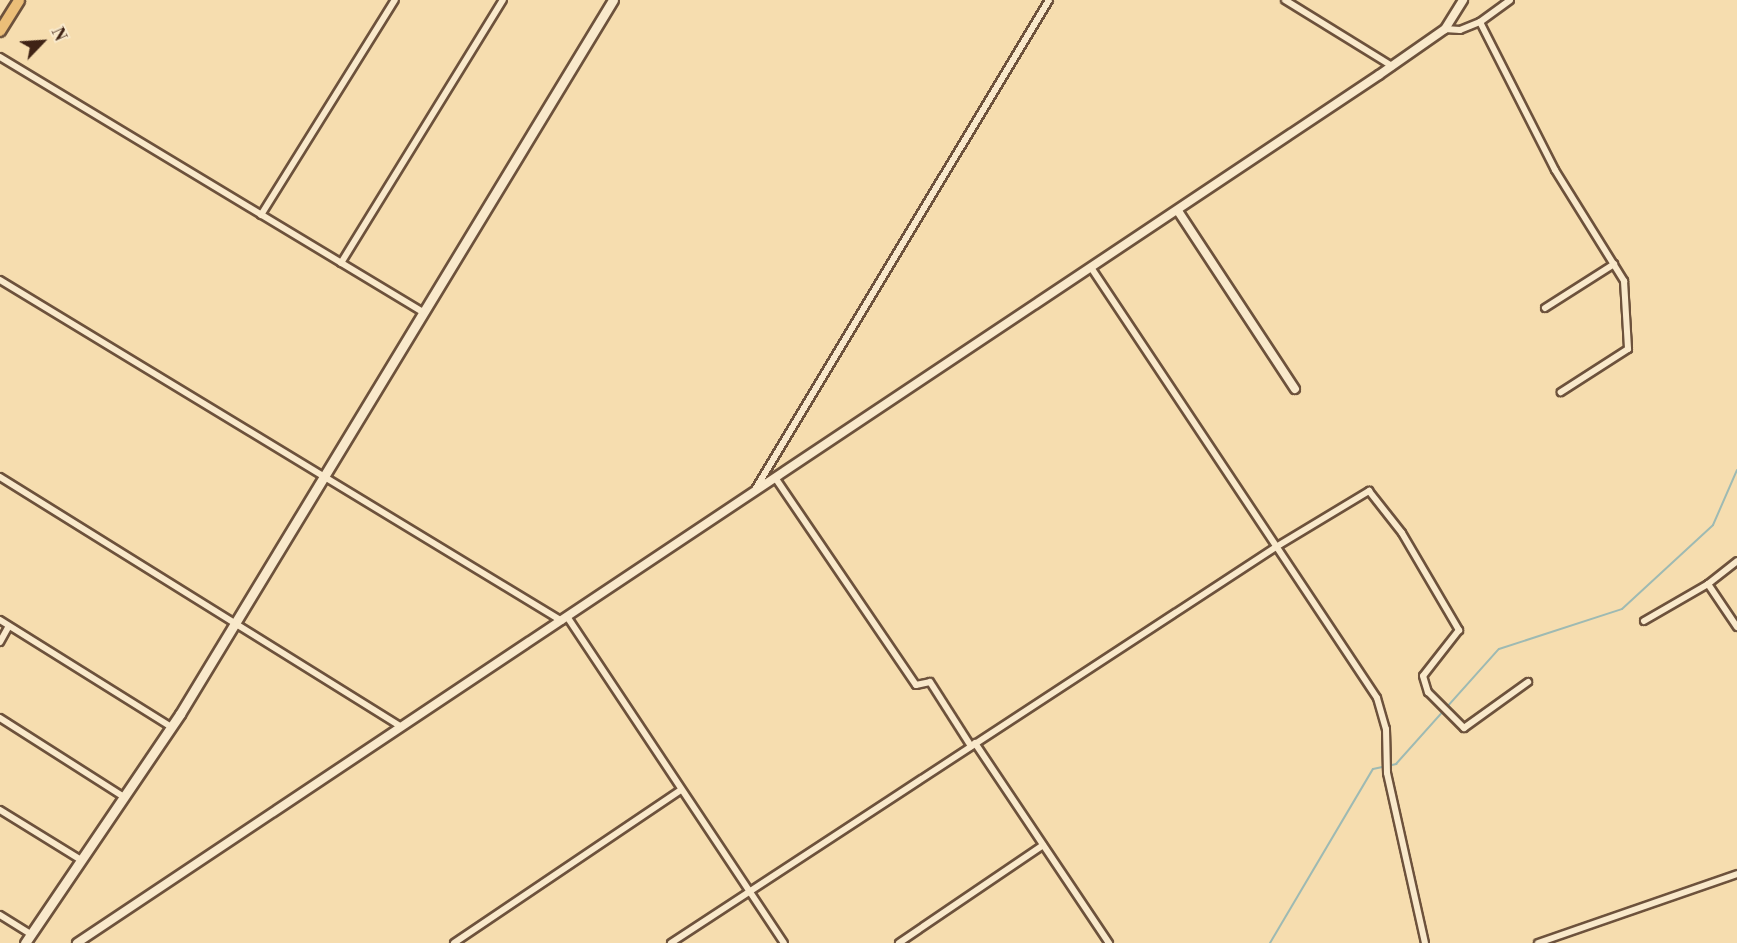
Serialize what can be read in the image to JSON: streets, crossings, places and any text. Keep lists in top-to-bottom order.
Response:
{
  "north": "top right"
}
